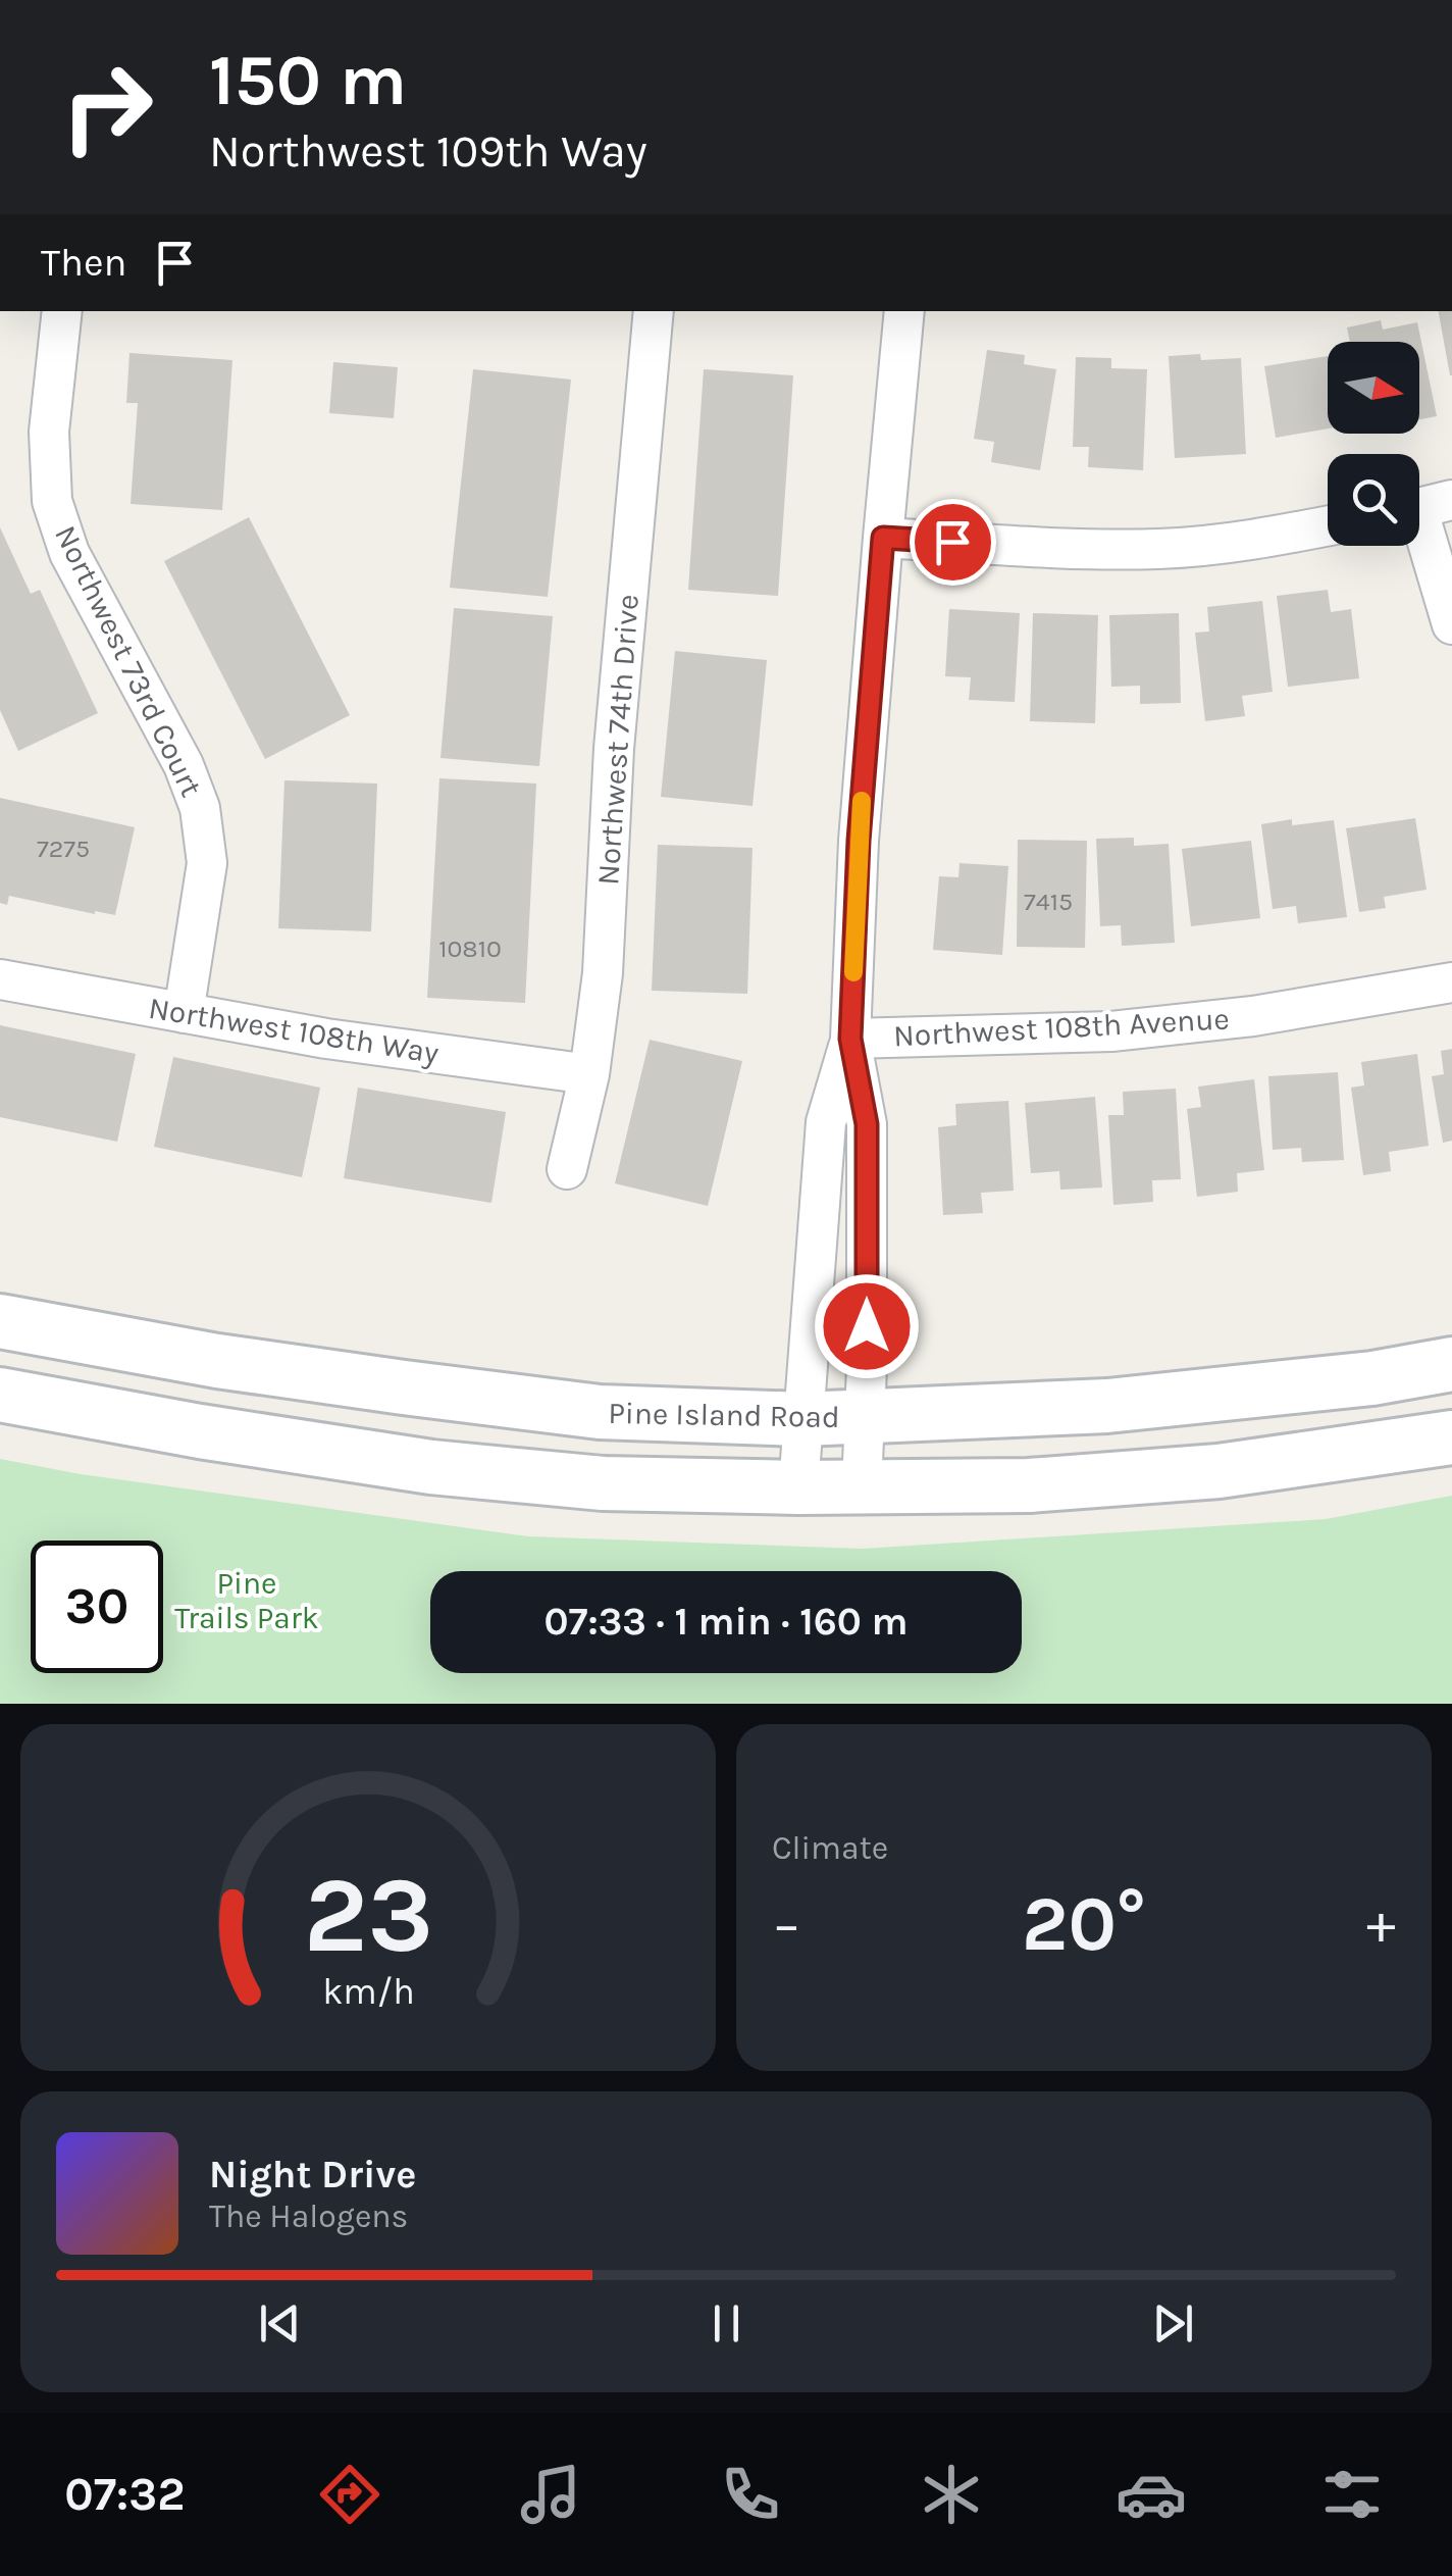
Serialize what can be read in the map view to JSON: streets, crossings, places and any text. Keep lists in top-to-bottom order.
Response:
{
  "streets": {
    "main road": ["Pine Island Road"],
    "street": [
      "Northwest 73rd Court",
      "Northwest 74th Drive",
      "Northwest 108th Avenue",
      "Northwest 108th Way"
    ]
  },
  "crossings": [
    ["Northwest 73rd Court", "Northwest 108th Way"],
    ["Northwest 74th Drive", "Northwest 108th Way"]
  ],
  "parks": ["Pine Trails Park"],
  "house_numbers": ["7275", "7415", "10810"],
  "north": "right",
  "page": {
    "turn": ["150 m", "Northwest 109th Way"],
    "then": "Then",
    "limit": "30",
    "trip": "07:33 · 1 min · 160 m",
    "tile": "Climate",
    "heat": ["−", "20°", "+"],
    "song": ["Night Drive", "The Halogens"],
    "tabs": "07:32",
    "gauge": ["23", "km/h"]
  }
}
